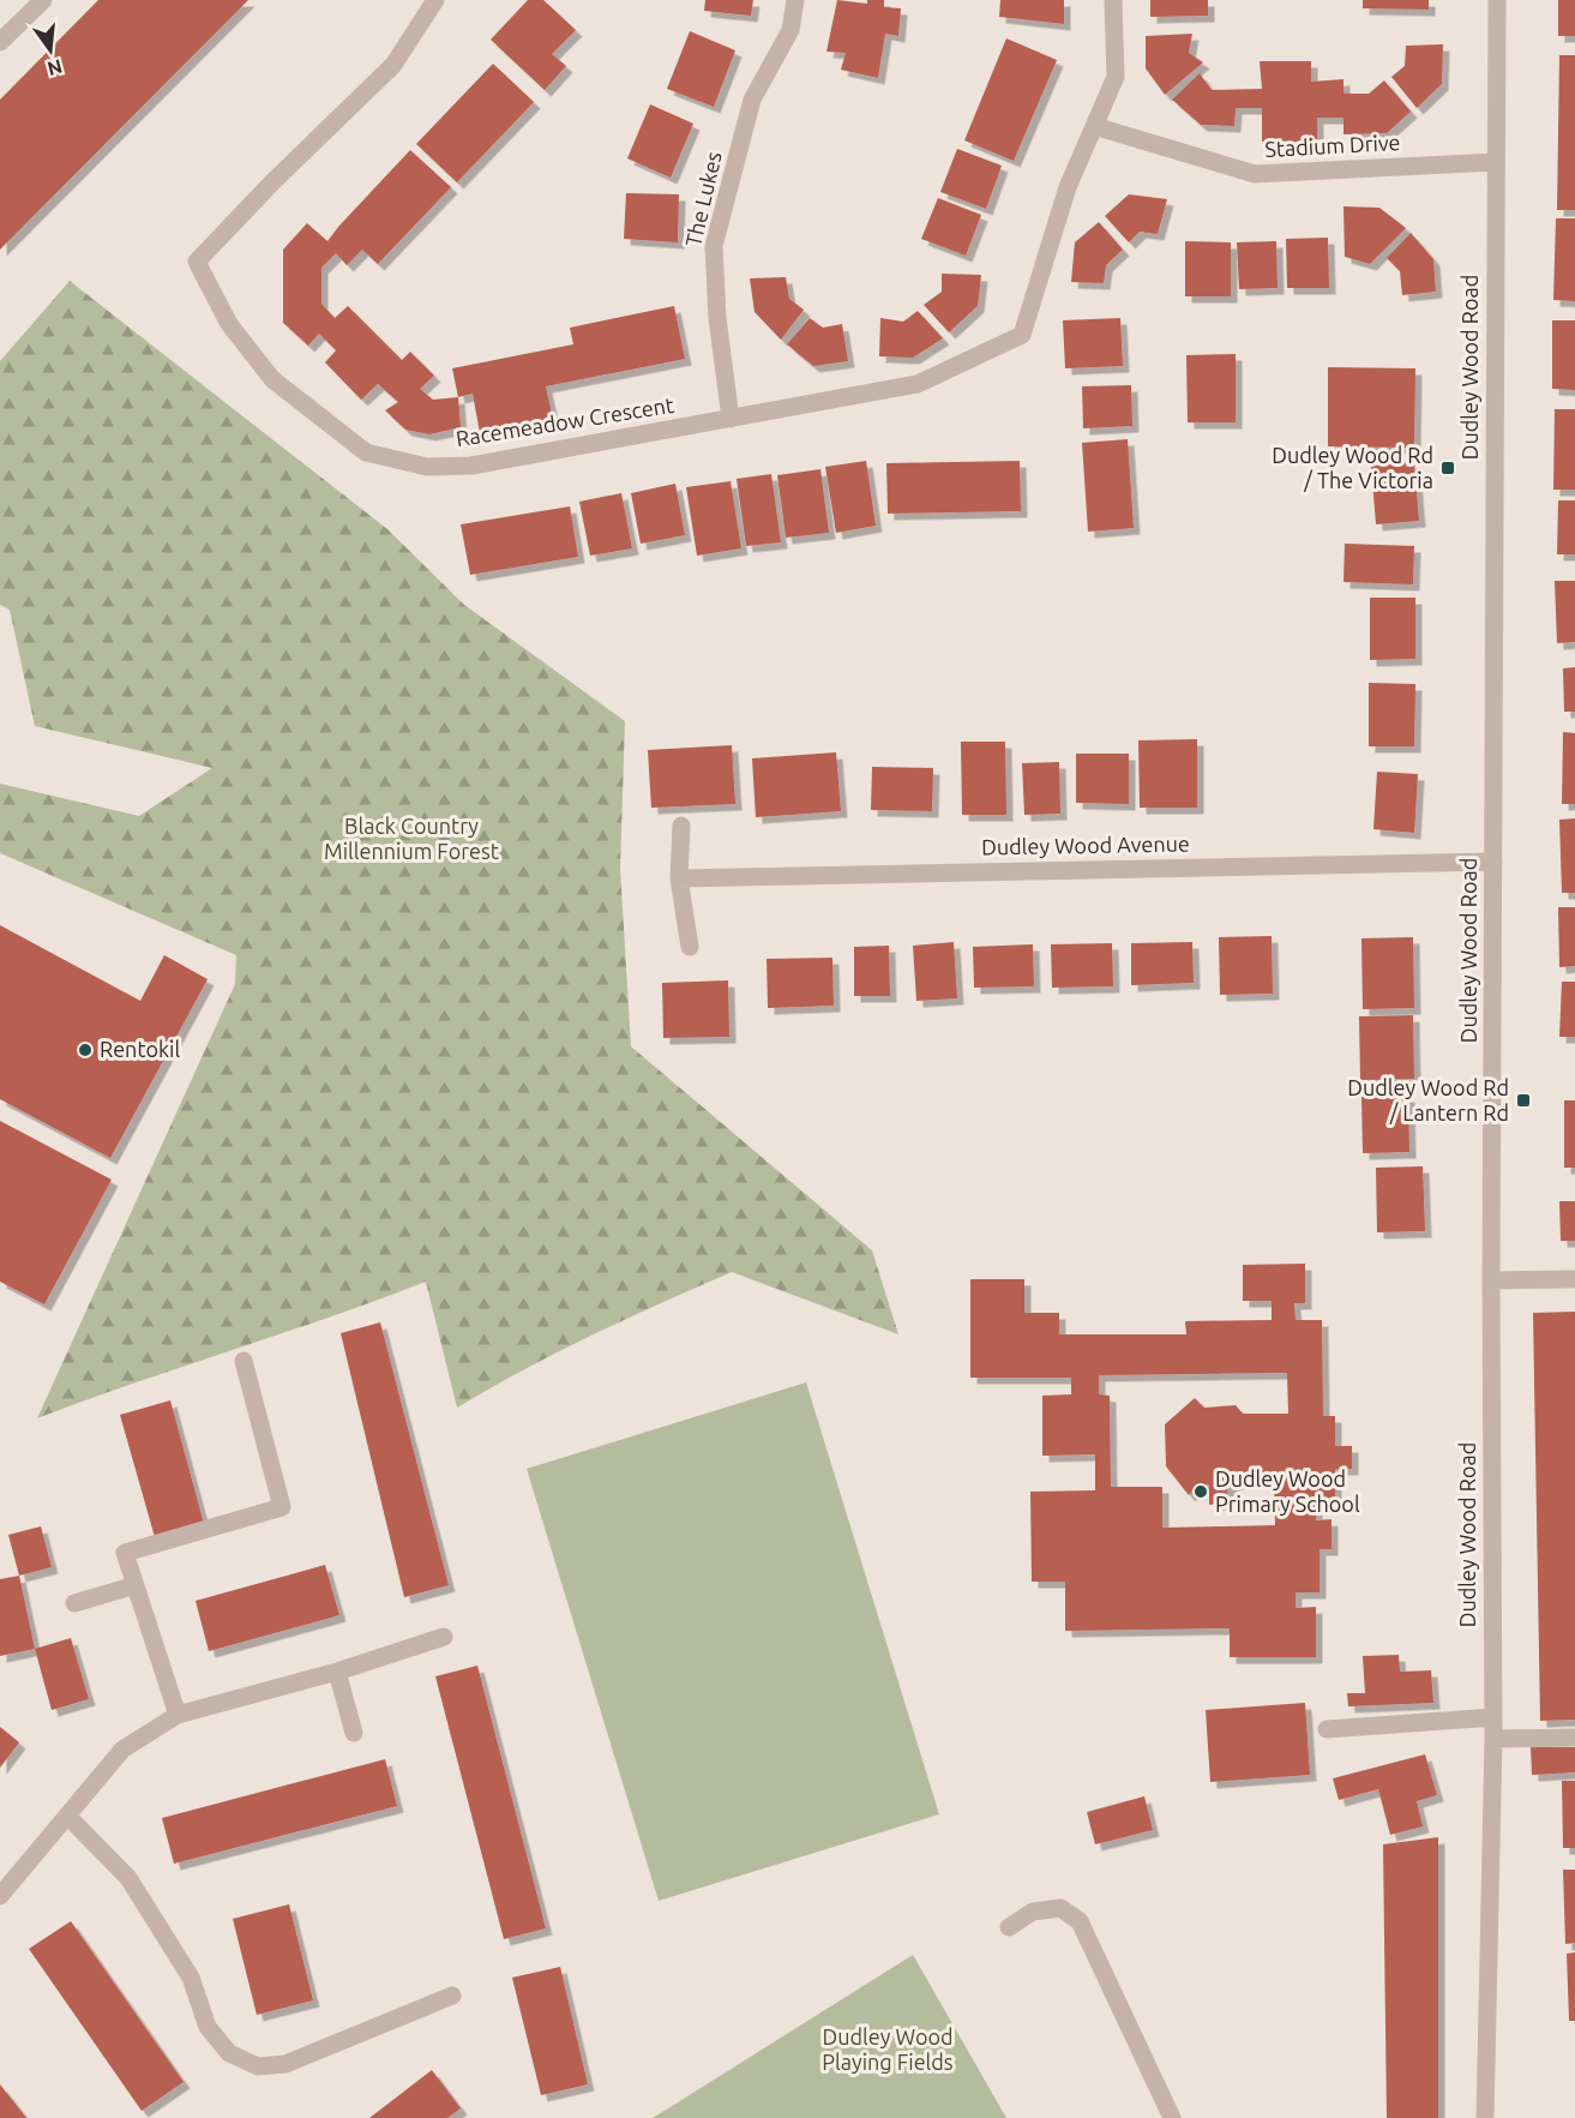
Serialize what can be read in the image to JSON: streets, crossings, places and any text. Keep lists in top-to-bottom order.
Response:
{
  "streets": {
    "street": [
      "Stadium Drive",
      "The Lukes",
      "Dudley Wood Road",
      "Racemeadow Crescent",
      "Dudley Wood Avenue"
    ]
  },
  "crossings": [
    ["Stadium Drive", "Dudley Wood Road"],
    ["Stadium Drive", "Racemeadow Crescent"],
    ["The Lukes", "Racemeadow Crescent"],
    ["Dudley Wood Road", "Dudley Wood Avenue"]
  ],
  "parks": ["Black Country Millennium Forest", "Dudley Wood Playing Fields"],
  "places": {
    "transit": ["Dudley Wood Rd / The Victoria", "Dudley Wood Rd / Lantern Rd"],
    "other": ["Rentokil", "Dudley Wood Primary School"]
  },
  "north": "bottom"
}
